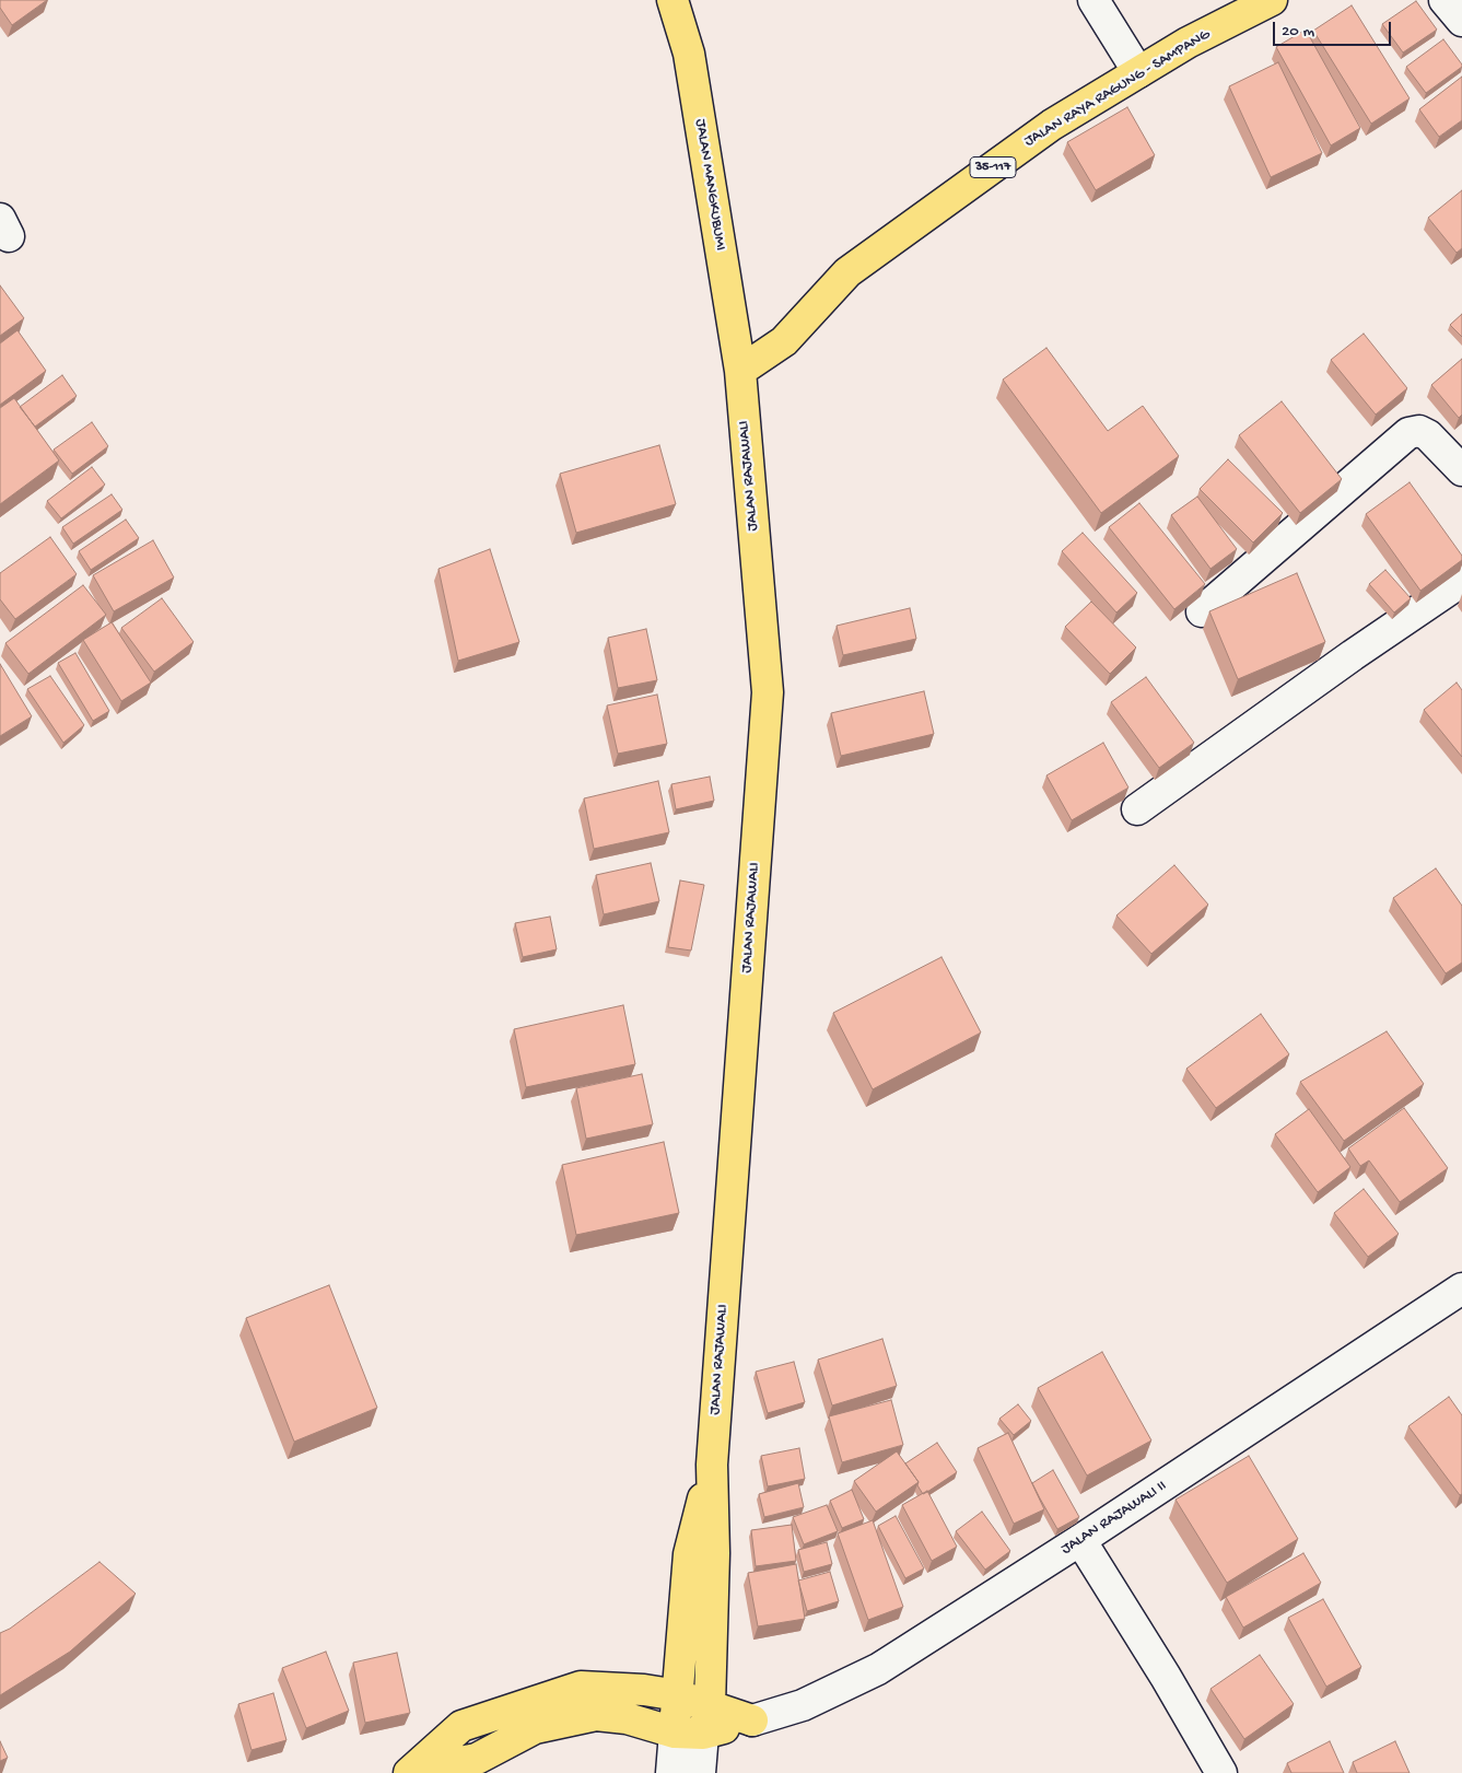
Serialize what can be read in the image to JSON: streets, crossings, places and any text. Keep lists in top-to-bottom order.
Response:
{
  "streets": {
    "main road": [
      "JALAN RAYA RAGUNG - SAMPANG",
      "35-117",
      "JALAN MANGKUBUMI",
      "JALAN RAJAWALI"
    ],
    "street": ["JALAN RAJAWALI II"]
  },
  "crossings": [
    ["JALAN RAYA RAGUNG - SAMPANG", "JALAN MANGKUBUMI"],
    ["JALAN RAYA RAGUNG - SAMPANG", "JALAN RAJAWALI"],
    ["JALAN MANGKUBUMI", "JALAN RAJAWALI"]
  ],
  "scale_bar": "20 m"
}
